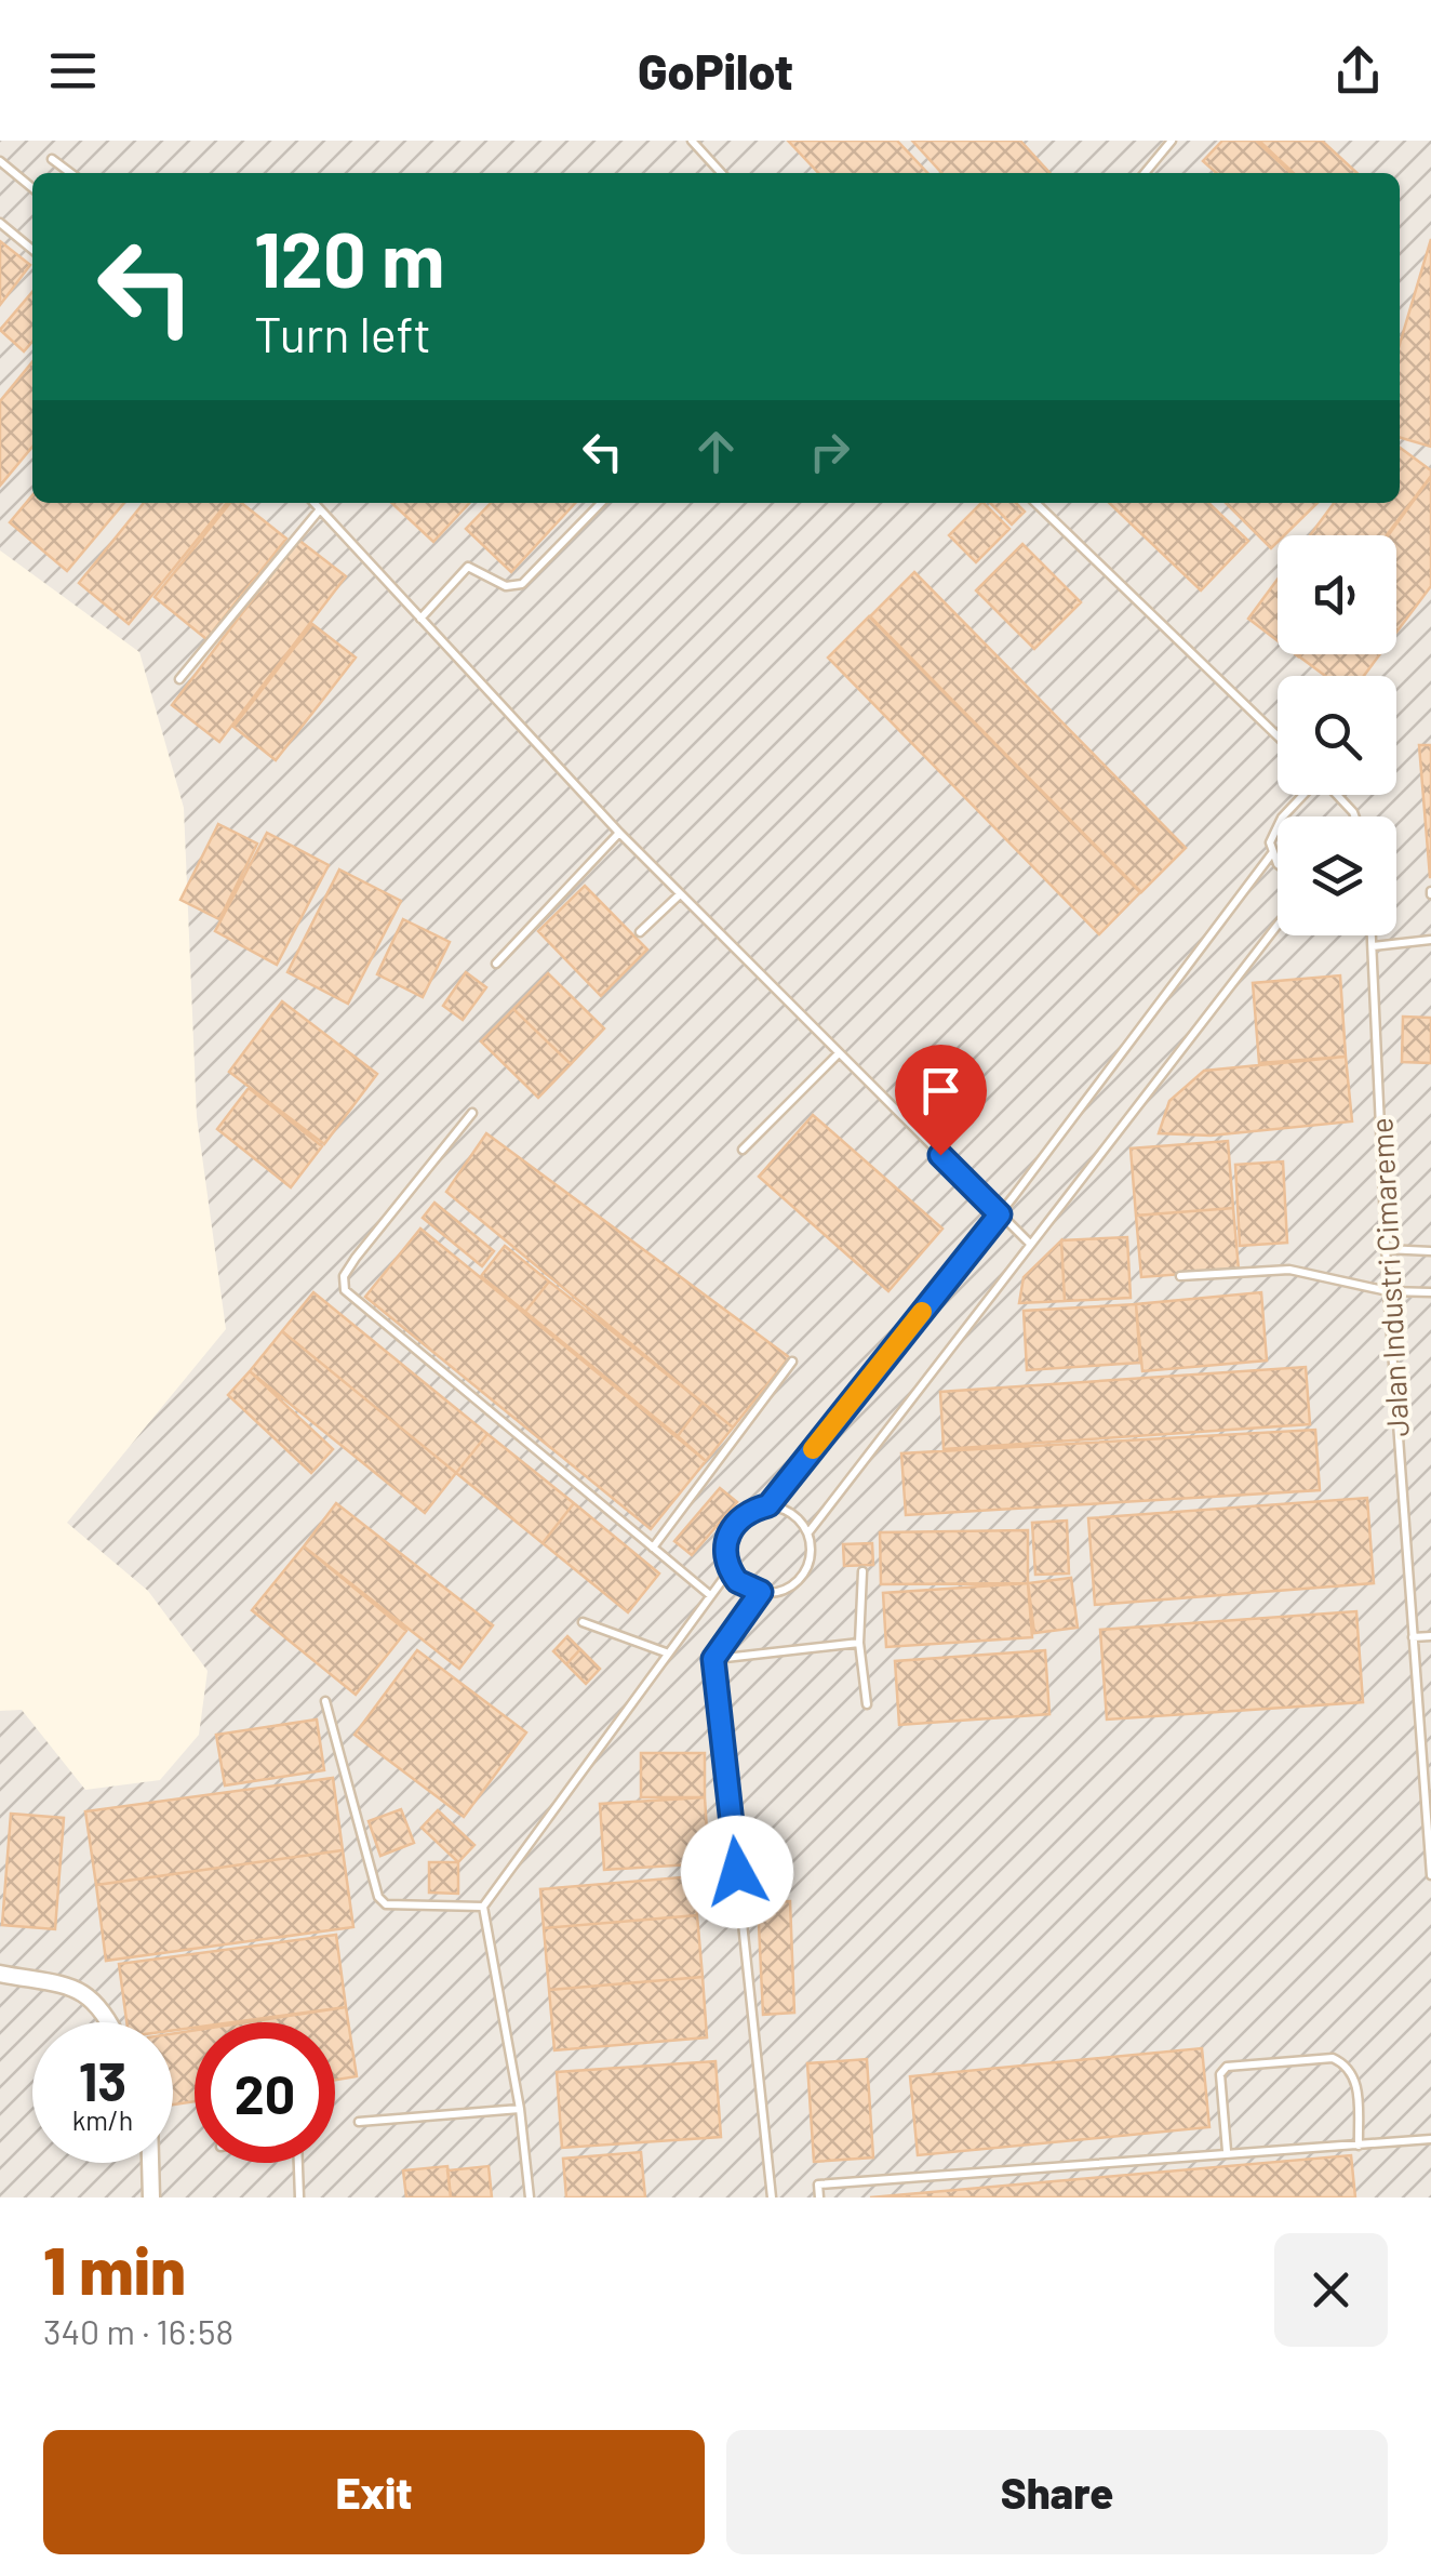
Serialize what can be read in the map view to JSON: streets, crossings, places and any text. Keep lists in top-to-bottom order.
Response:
{
  "streets": {
    "lane": ["Jalan Industri Cimareme"]
  },
  "page": {
    "header": "GoPilot",
    "turn": ["120 m", "Turn left"],
    "speed": "13 km/h",
    "limit": "20",
    "heading": ["1 min", "340 m · 16:58"],
    "buttons": ["Exit", "Share"]
  }
}
